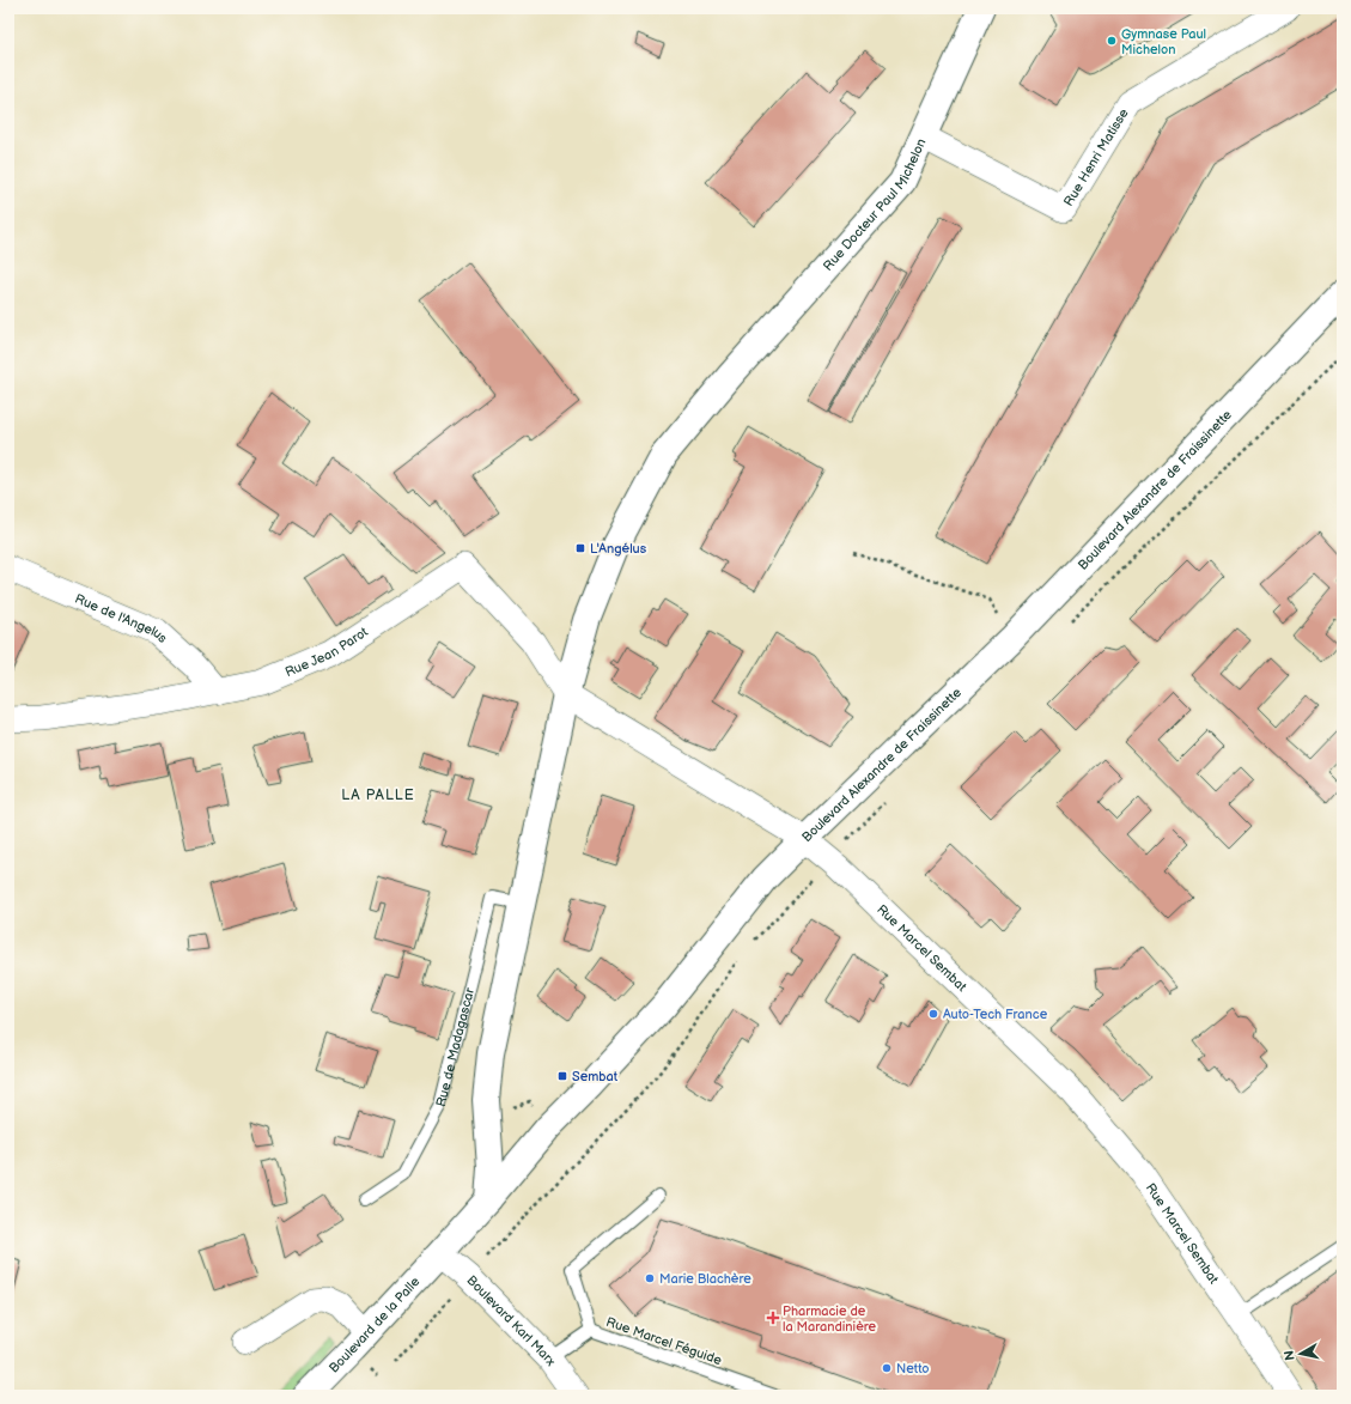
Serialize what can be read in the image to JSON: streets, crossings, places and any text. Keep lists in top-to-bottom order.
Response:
{
  "streets": {
    "street": [
      "Rue Henri Matisse",
      "Rue Docteur Paul Michelon",
      "Boulevard Alexandre de Fraissinette",
      "Rue de l'Angelus",
      "Rue Jean Parot",
      "Rue Marcel Sembat",
      "Boulevard Karl Marx",
      "Boulevard de la Palle"
    ],
    "lane": ["Rue de Madagascar", "Rue Marcel Féguide"]
  },
  "crossings": [
    ["Rue Henri Matisse", "Rue Docteur Paul Michelon"],
    ["Rue Docteur Paul Michelon", "Rue Jean Parot"],
    ["Rue Docteur Paul Michelon", "Rue Marcel Sembat"],
    ["Boulevard Alexandre de Fraissinette", "Rue Marcel Sembat"],
    ["Boulevard Alexandre de Fraissinette", "Boulevard Karl Marx"],
    ["Boulevard Alexandre de Fraissinette", "Boulevard de la Palle"],
    ["Rue de l'Angelus", "Rue Jean Parot"],
    ["Rue Jean Parot", "Rue Marcel Sembat"],
    ["Boulevard Karl Marx", "Boulevard de la Palle"],
    ["Boulevard Karl Marx", "Rue Marcel Féguide"]
  ],
  "districts": ["LA PALLE"],
  "places": {
    "other": [
      "Gymnase Paul Michelon",
      "Auto-Tech France",
      "Marie Blachère",
      "Netto"
    ],
    "transit": ["L'Angélus", "Sembat"],
    "health": ["Pharmacie de la Marandinière"]
  },
  "north": "left"
}
